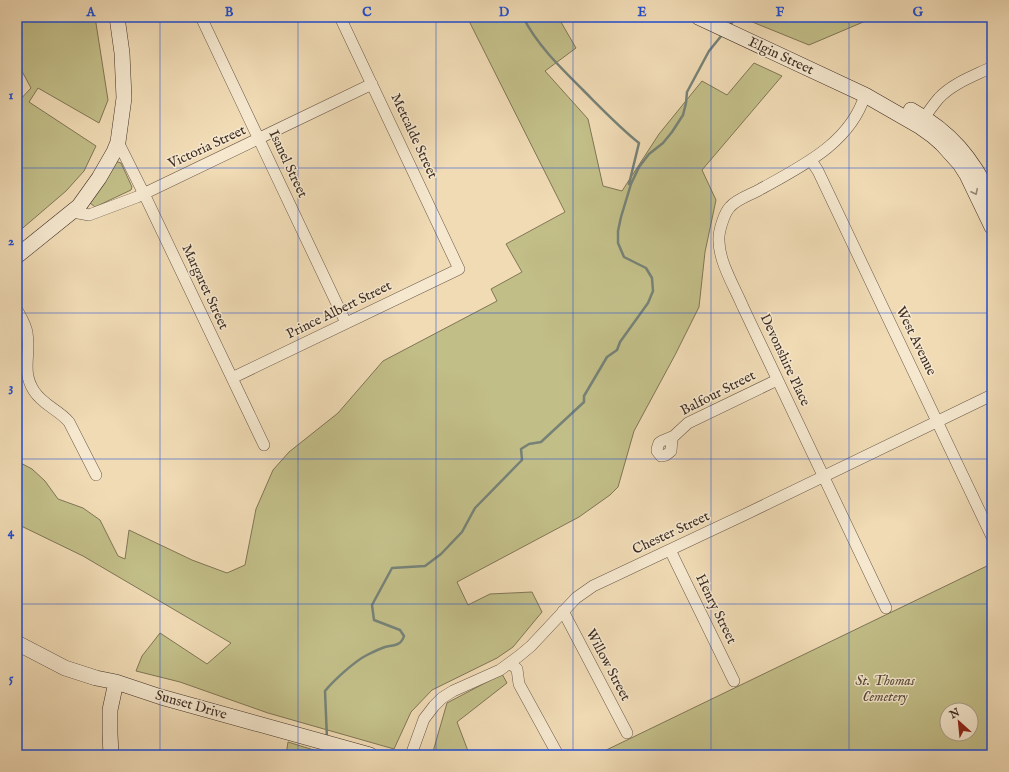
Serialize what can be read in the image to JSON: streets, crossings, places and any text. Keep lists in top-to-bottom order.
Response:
{
  "streets": {
    "street": [
      "Elgin Street",
      "Metcalde Street",
      "Victoria Street",
      "Isanel Street",
      "Margaret Street",
      "Prince Albert Street",
      "West Avenue",
      "Devonshire Place",
      "Balfour Street",
      "Chester Street",
      "Henry Street",
      "Willow Street",
      "Sunset Drive"
    ]
  },
  "crossings": [
    ["Elgin Street", "Devonshire Place"],
    ["Metcalde Street", "Victoria Street"],
    ["Metcalde Street", "Prince Albert Street"],
    ["Victoria Street", "Isanel Street"],
    ["Victoria Street", "Margaret Street"],
    ["Isanel Street", "Prince Albert Street"],
    ["Margaret Street", "Prince Albert Street"],
    ["West Avenue", "Devonshire Place"],
    ["West Avenue", "Chester Street"],
    ["Devonshire Place", "Balfour Street"],
    ["Devonshire Place", "Chester Street"],
    ["Chester Street", "Henry Street"],
    ["Chester Street", "Willow Street"]
  ],
  "parks": ["St. Thomas Cemetery"],
  "north": "top left",
  "grid": {
    "columns": [
      "A",
      "B",
      "C",
      "D",
      "E",
      "F",
      "G"
    ],
    "rows": [
      "1",
      "2",
      "3",
      "4",
      "5"
    ]
  }
}
